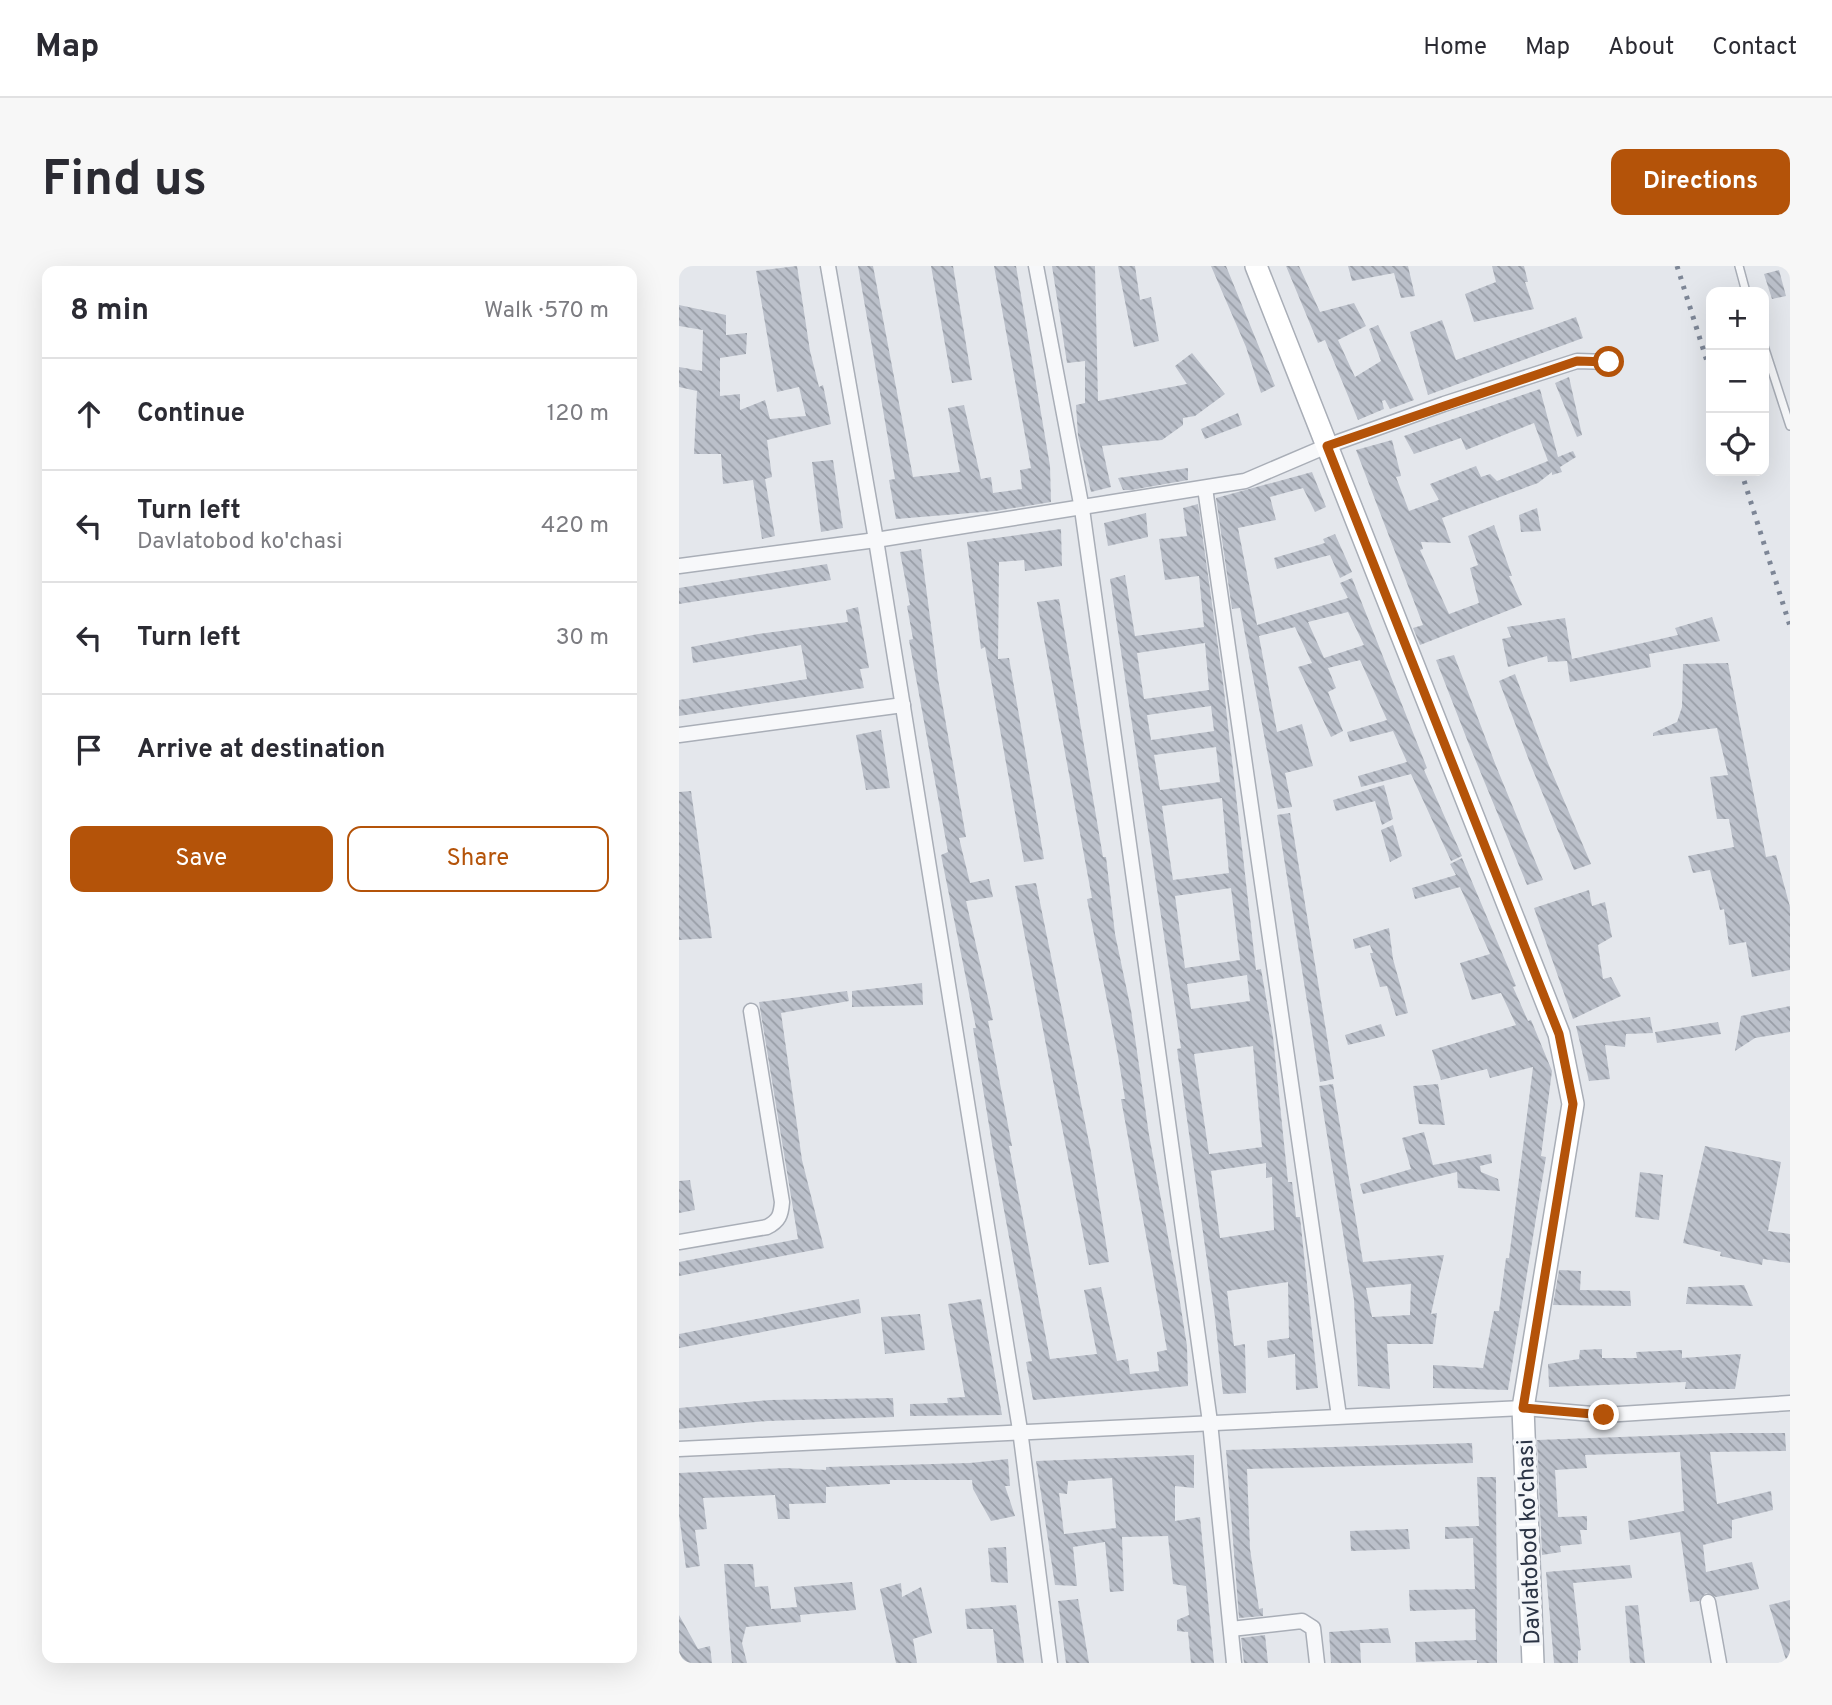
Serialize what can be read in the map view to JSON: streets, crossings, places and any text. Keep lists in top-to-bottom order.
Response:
{
  "streets": {
    "street": ["Davlatobod ko'chasi"]
  },
  "page": {
    "header": "Map",
    "nav": [
      "Home",
      "Map",
      "About",
      "Contact"
    ],
    "buttons": [
      "Directions",
      ["Save", "Share"]
    ],
    "title": "Find us",
    "heading": ["8 min", "Walk · 570 m"],
    "map_buttons": ["+", "−"],
    "list": [
      ["Continue", "120 m"],
      ["Turn left", "Davlatobod ko'chasi", "420 m"],
      ["Turn left", "30 m"],
      "Arrive at destination"
    ]
  }
}
